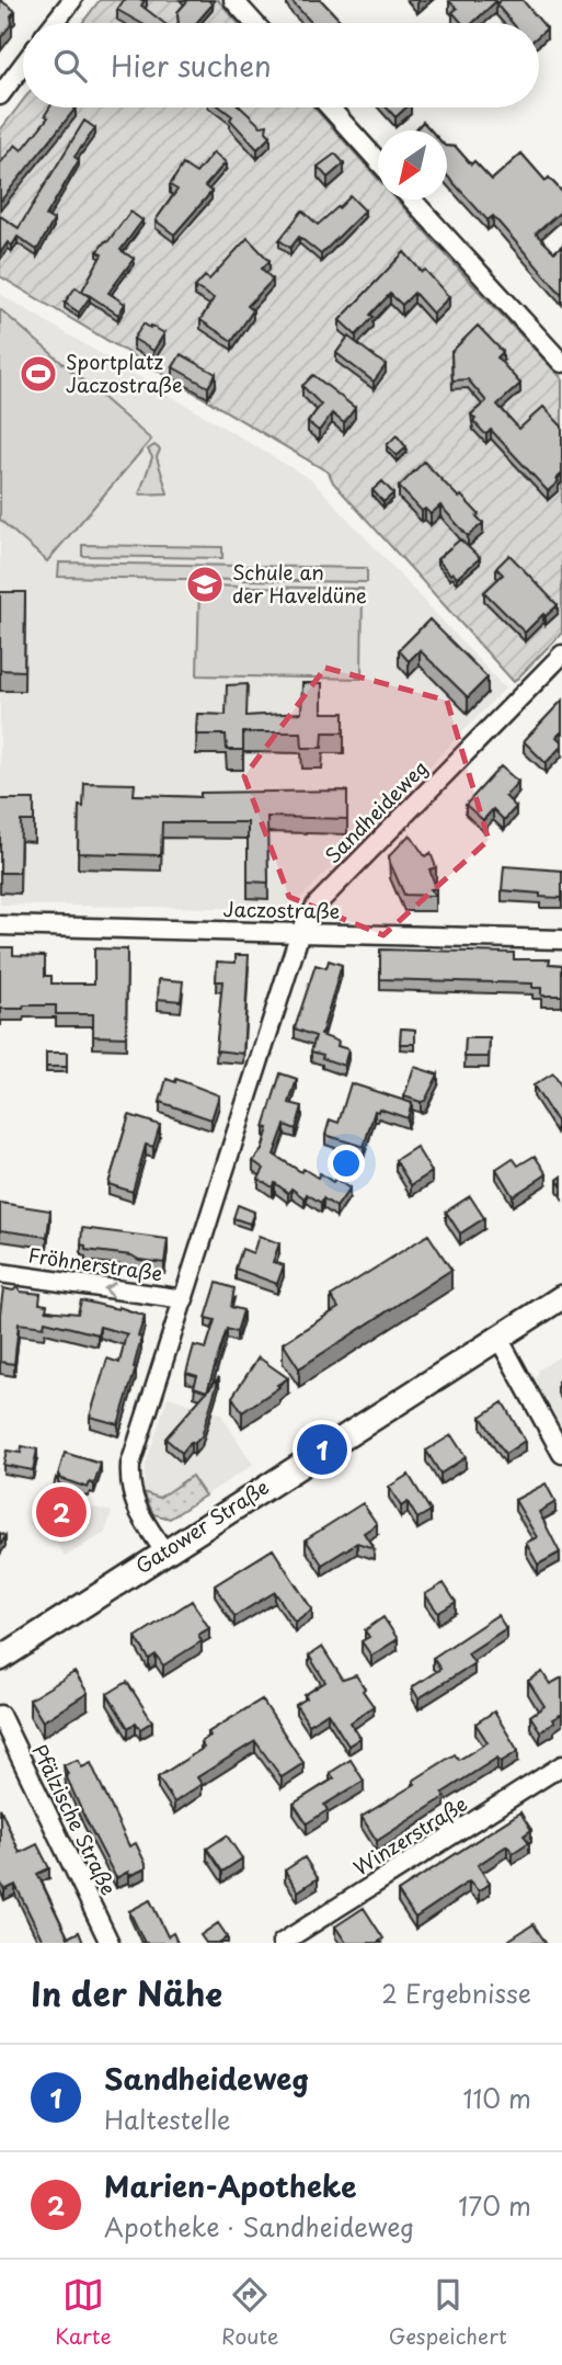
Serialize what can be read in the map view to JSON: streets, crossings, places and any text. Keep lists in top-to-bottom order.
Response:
{
  "streets": {
    "main road": ["Gatower Straße"],
    "street": [
      "Sandheideweg",
      "Jaczostraße",
      "Fröhnerstraße",
      "Pfälzische Straße",
      "Winzerstraße"
    ]
  },
  "crossings": [
    ["Sandheideweg", "Jaczostraße"],
    ["Sandheideweg", "Fröhnerstraße"],
    ["Sandheideweg", "Gatower Straße"]
  ],
  "one_way": ["Fröhnerstraße"],
  "places": {
    "sports": ["Sportplatz Jaczostraße"],
    "school or university": ["Schule an der Haveldüne"]
  },
  "north": "bottom left",
  "page": {
    "search": "Hier suchen",
    "pins": ["1", "2"],
    "heading": ["In der Nähe", "2 Ergebnisse"],
    "list": [
      {
        "mark": "1",
        "name": "Sandheideweg",
        "note": "Haltestelle",
        "value": "110 m"
      },
      {
        "mark": "2",
        "name": "Marien-Apotheke",
        "note": "Apotheke · Sandheideweg",
        "value": "170 m"
      }
    ],
    "nav": ["Karte", "Route", "Gespeichert"]
  }
}
